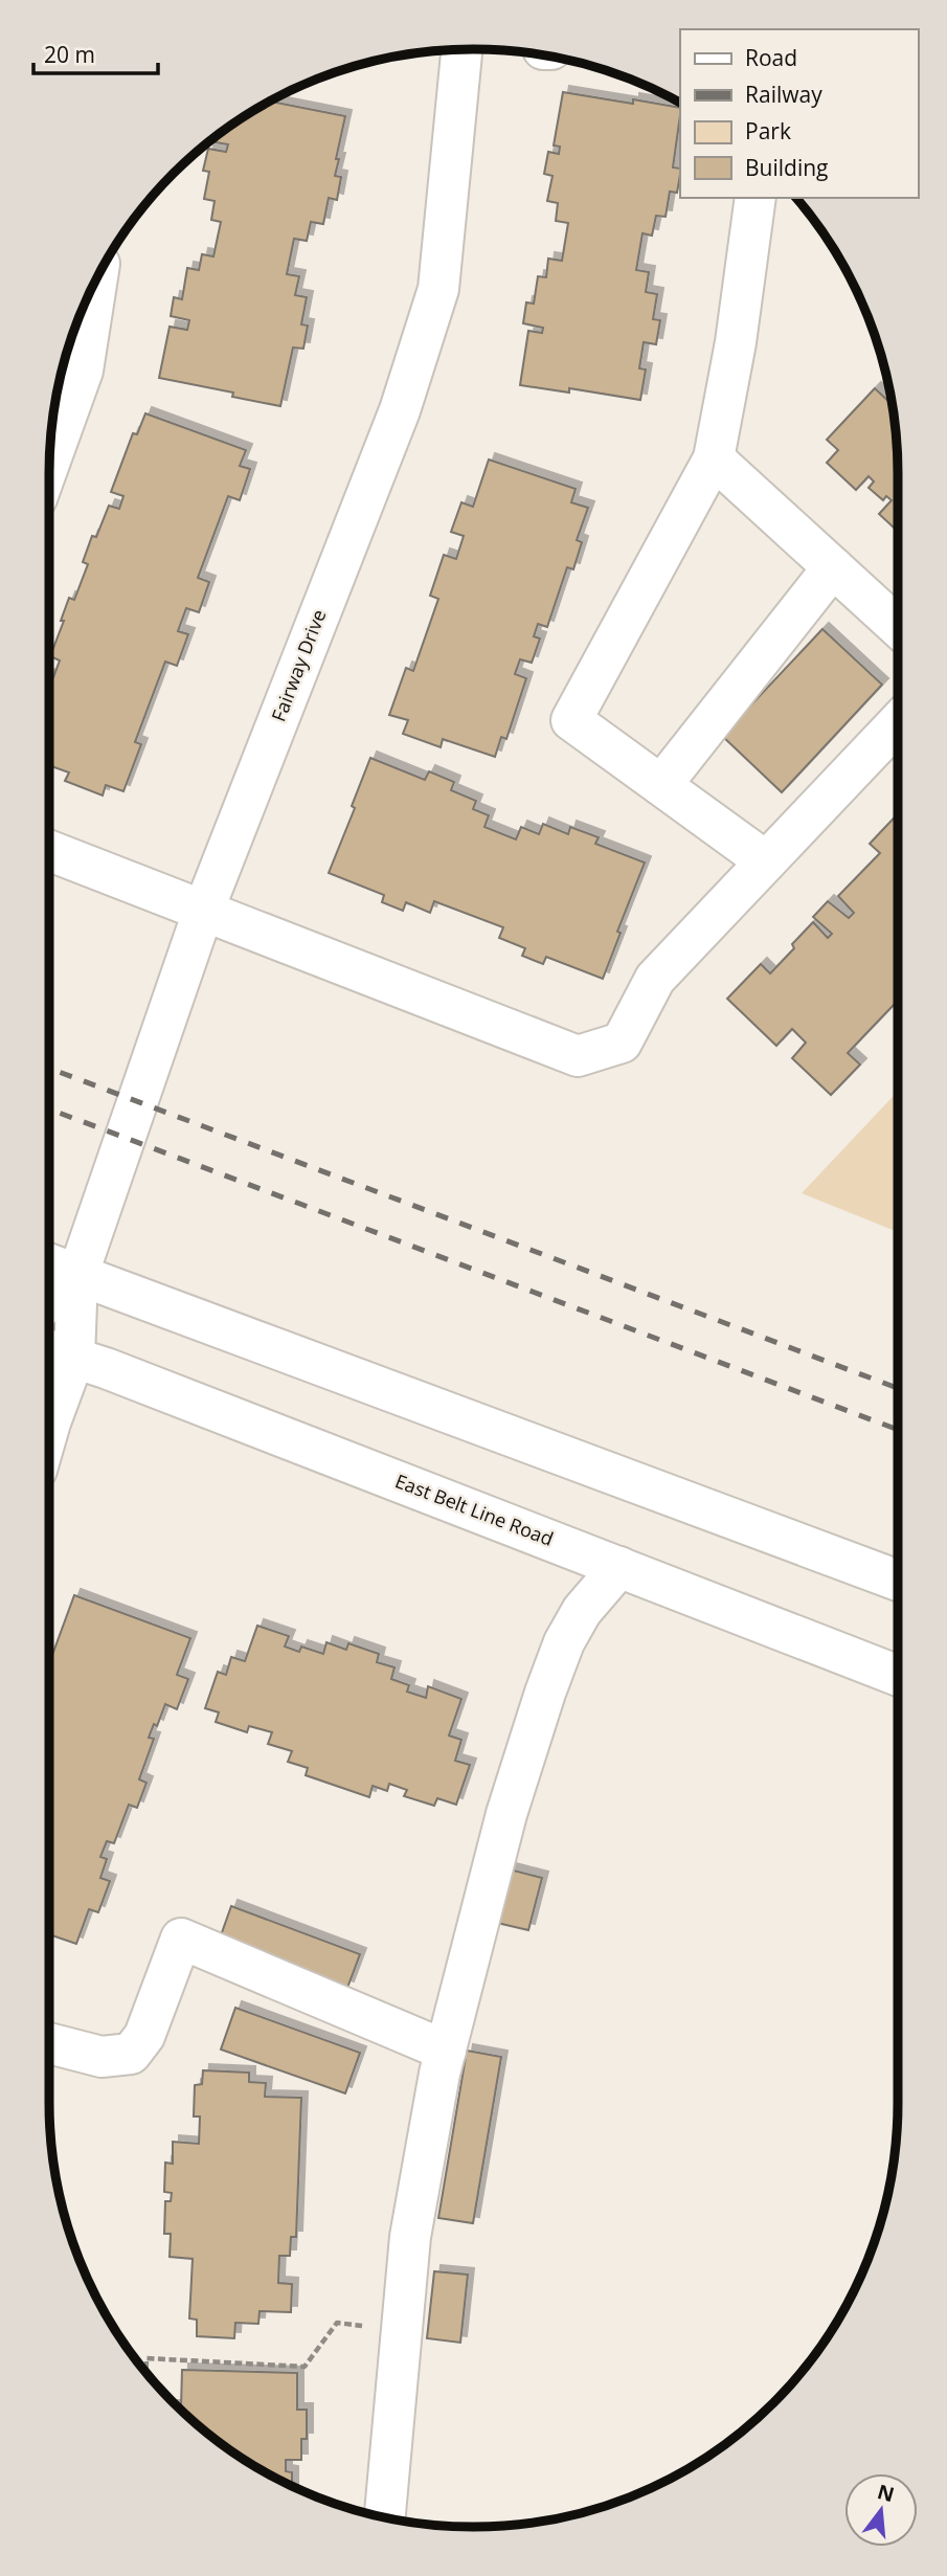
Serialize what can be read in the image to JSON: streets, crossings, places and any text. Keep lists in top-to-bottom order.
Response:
{
  "streets": {
    "main road": ["Fairway Drive", "East Belt Line Road"]
  },
  "crossings": [
    ["Fairway Drive", "East Belt Line Road"]
  ],
  "legend": [
    "Road",
    "Railway",
    "Park",
    "Building"
  ],
  "scale_bar": "20 m",
  "north": "top"
}
